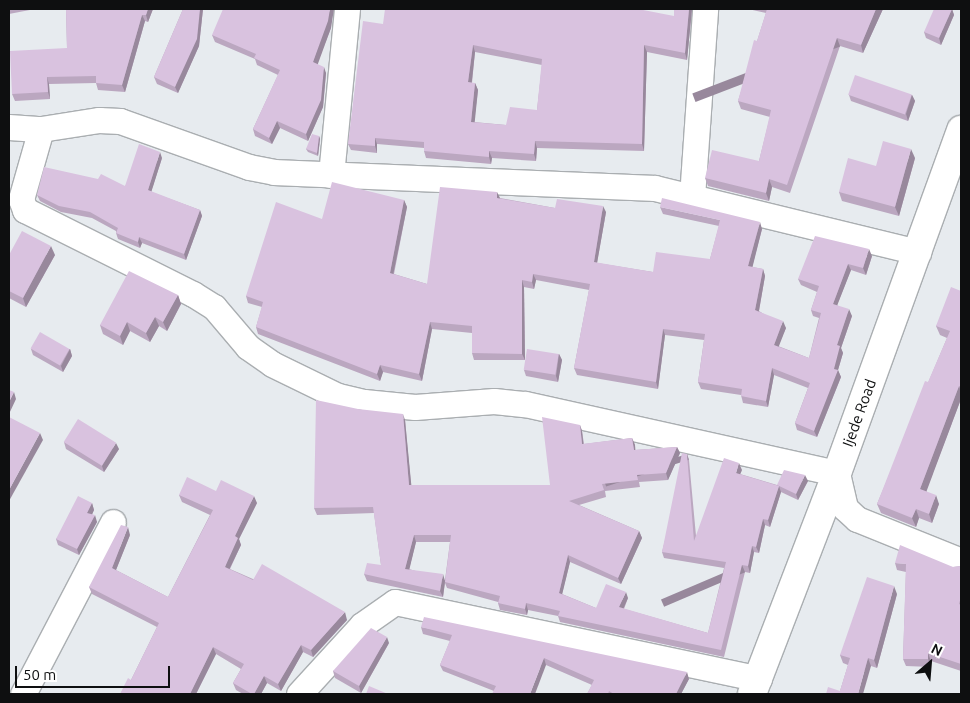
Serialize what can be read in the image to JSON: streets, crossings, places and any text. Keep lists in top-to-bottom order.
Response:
{
  "streets": {
    "main road": ["Ijede Road"]
  },
  "scale_bar": "50 m",
  "north": "top right"
}
